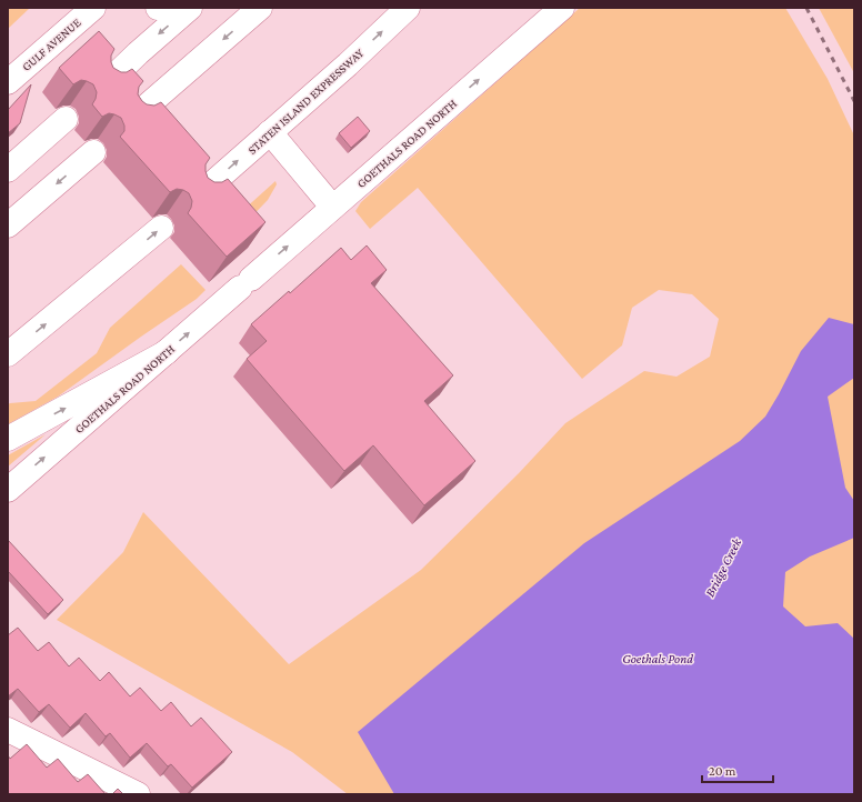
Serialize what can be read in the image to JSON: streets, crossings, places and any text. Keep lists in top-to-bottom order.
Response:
{
  "streets": {
    "main road": ["GULF AVENUE", "STATEN ISLAND EXPRESSWAY", "GOETHALS ROAD NORTH"]
  },
  "water": ["Bridge Creek", "Goethals Pond"],
  "scale_bar": "20 m"
}
